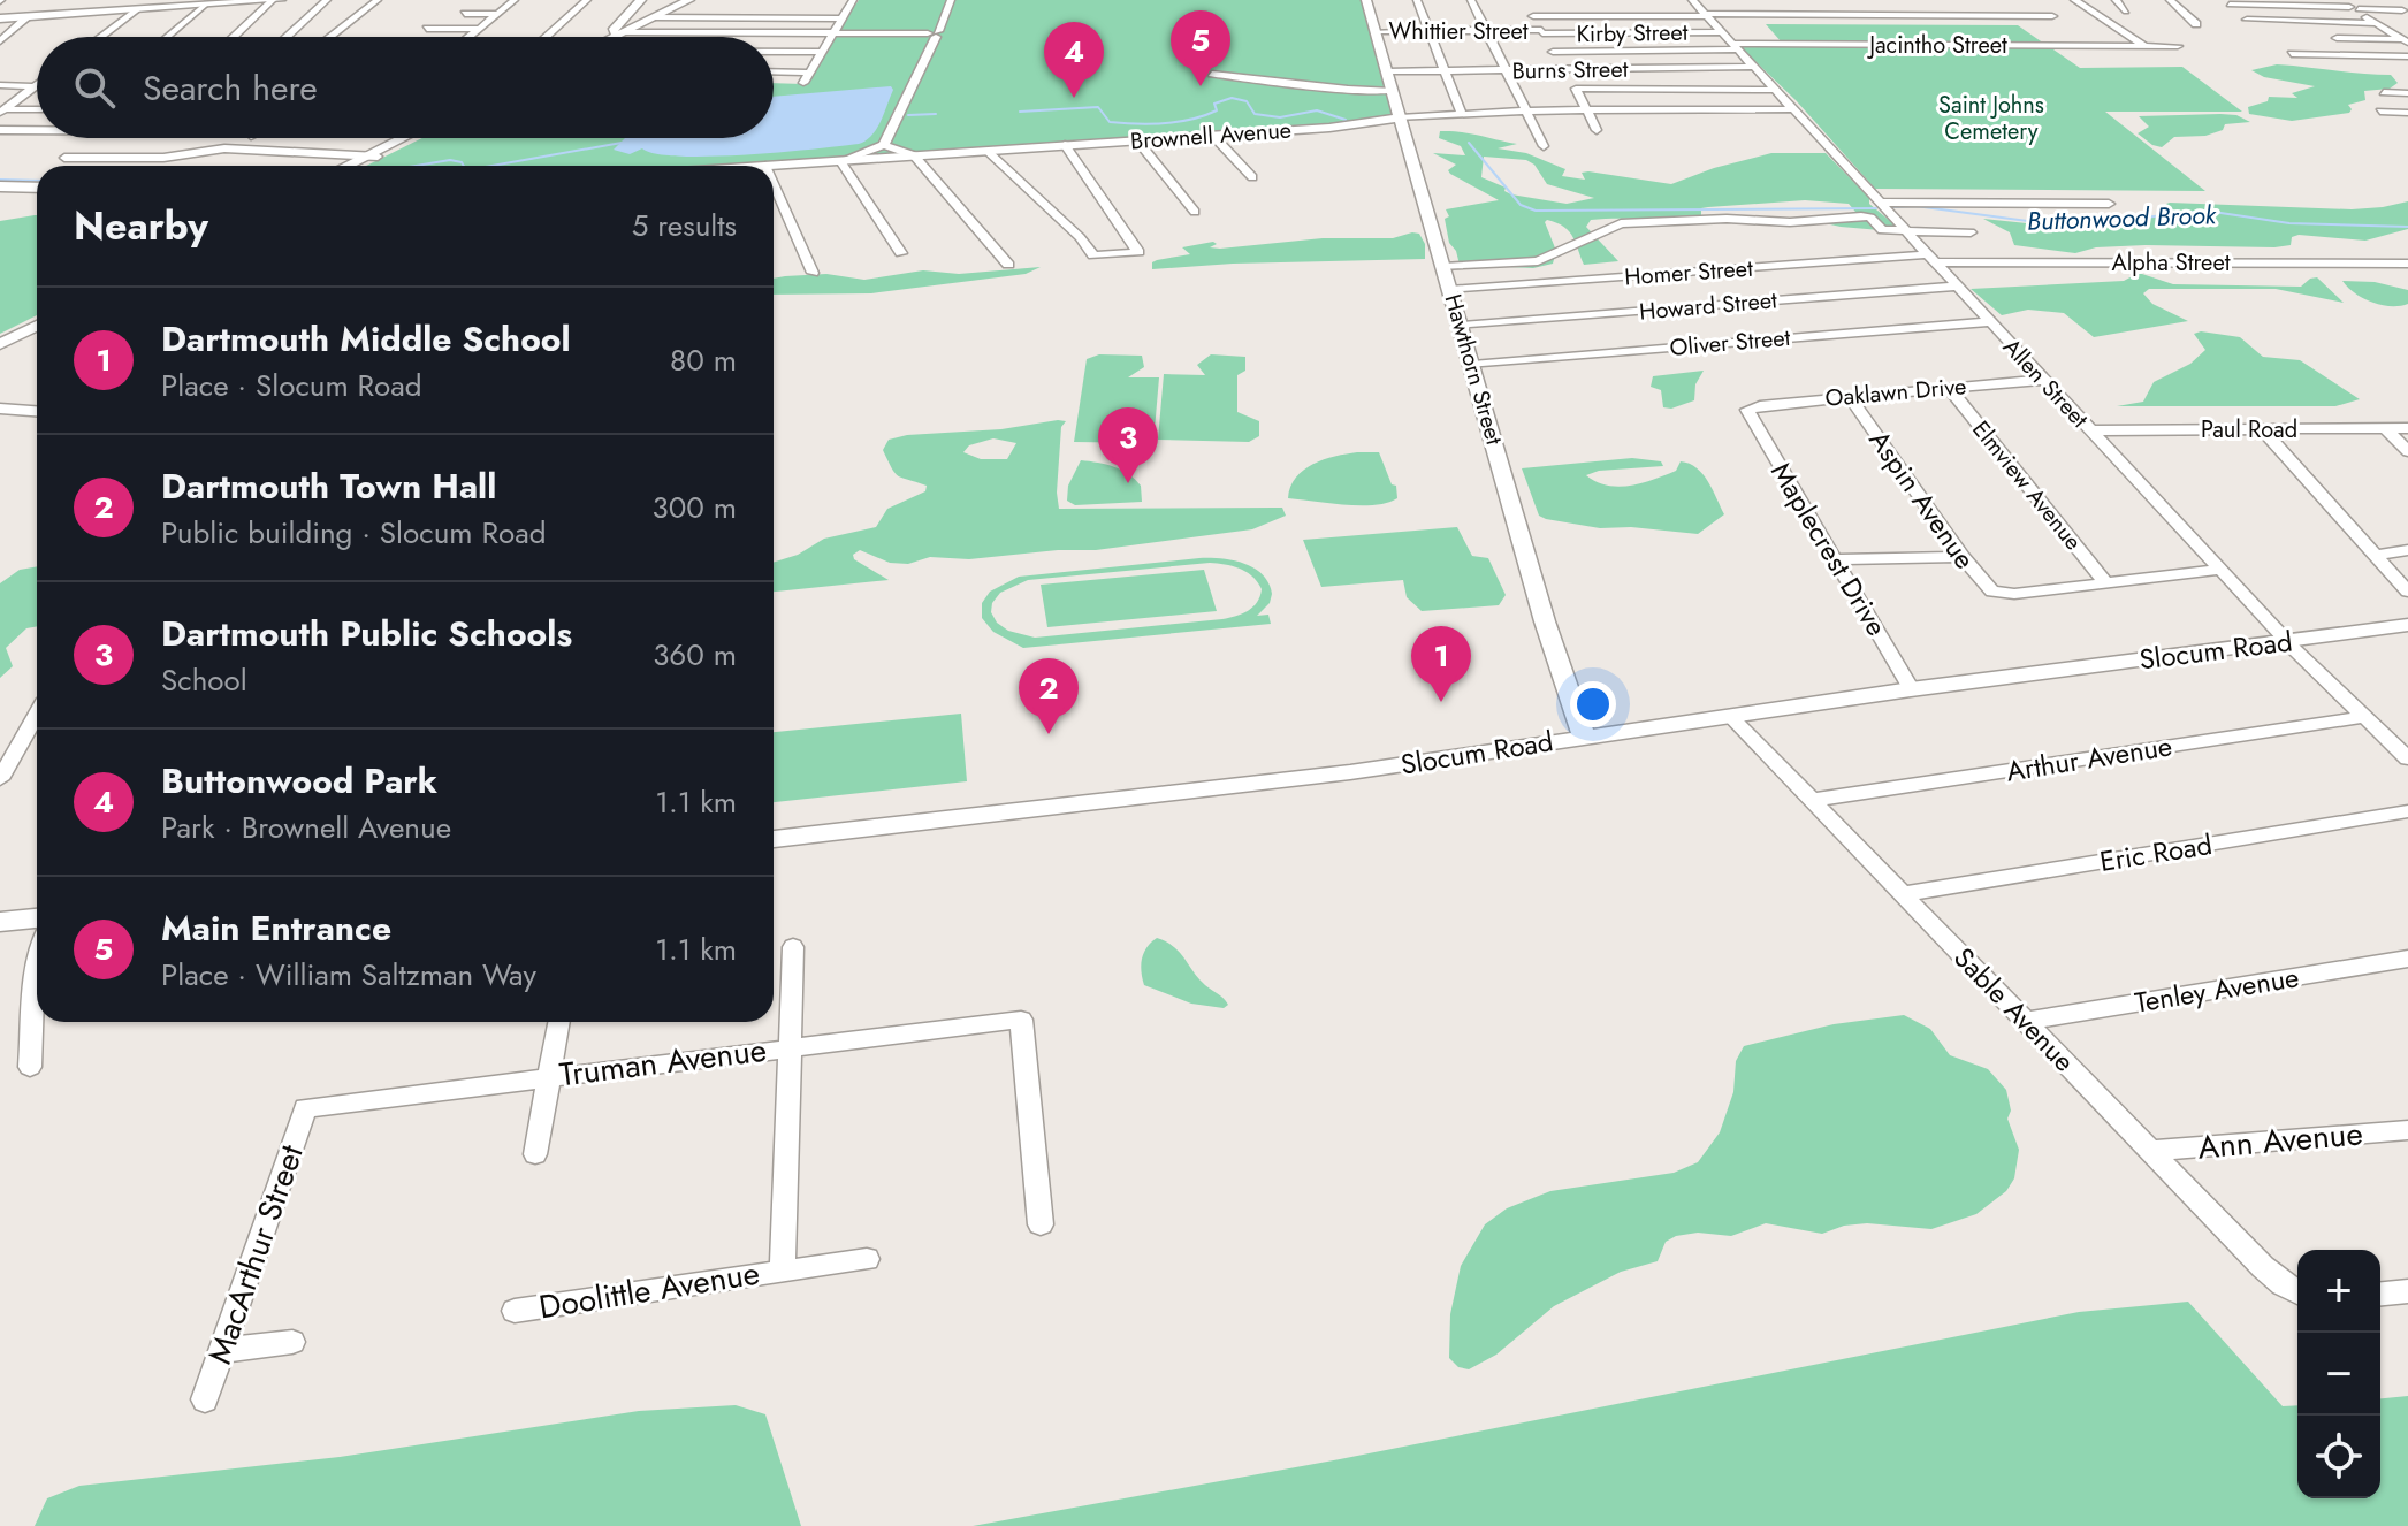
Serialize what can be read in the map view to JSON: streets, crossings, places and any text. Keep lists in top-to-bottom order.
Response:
{
  "streets": {
    "main road": ["Brownell Avenue", "Hawthorn Street", "Slocum Road"],
    "street": [
      "Whittier Street",
      "Kirby Street",
      "Jacintho Street",
      "Burns Street",
      "Alpha Street",
      "Homer Street",
      "Howard Street",
      "Oliver Street",
      "Allen Street",
      "Oaklawn Drive",
      "Paul Road",
      "Elmview Avenue",
      "Aspin Avenue",
      "Maplecrest Drive",
      "Arthur Avenue",
      "Eric Road",
      "Tenley Avenue",
      "Sable Avenue",
      "Truman Avenue",
      "Ann Avenue",
      "MacArthur Street",
      "Doolittle Avenue"
    ]
  },
  "crossings": [
    ["Whittier Street", "Kirby Street"],
    ["Whittier Street", "Hawthorn Street"],
    ["Kirby Street", "Allen Street"],
    ["Jacintho Street", "Allen Street"],
    ["Burns Street", "Hawthorn Street"],
    ["Burns Street", "Allen Street"],
    ["Brownell Avenue", "Hawthorn Street"],
    ["Brownell Avenue", "Allen Street"],
    ["Alpha Street", "Homer Street"],
    ["Alpha Street", "Allen Street"],
    ["Homer Street", "Hawthorn Street"],
    ["Homer Street", "Allen Street"],
    ["Howard Street", "Hawthorn Street"],
    ["Howard Street", "Allen Street"],
    ["Oliver Street", "Hawthorn Street"],
    ["Oliver Street", "Allen Street"],
    ["Hawthorn Street", "Slocum Road"],
    ["Allen Street", "Oaklawn Drive"],
    ["Allen Street", "Paul Road"],
    ["Allen Street", "Slocum Road"],
    ["Allen Street", "Arthur Avenue"],
    ["Oaklawn Drive", "Elmview Avenue"],
    ["Oaklawn Drive", "Aspin Avenue"],
    ["Oaklawn Drive", "Maplecrest Drive"],
    ["Elmview Avenue", "Aspin Avenue"],
    ["Maplecrest Drive", "Slocum Road"],
    ["Slocum Road", "Sable Avenue"],
    ["Arthur Avenue", "Sable Avenue"],
    ["Eric Road", "Sable Avenue"],
    ["Tenley Avenue", "Sable Avenue"],
    ["Sable Avenue", "Ann Avenue"],
    ["Truman Avenue", "MacArthur Street"]
  ],
  "water": ["Buttonwood Brook"],
  "parks": ["Saint Johns Cemetery"],
  "page": {
    "pins": [
      "5",
      "4",
      "3",
      "1",
      "2"
    ],
    "search": "Search here",
    "heading": ["Nearby", "5 results"],
    "list": [
      {
        "mark": "1",
        "name": "Dartmouth Middle School",
        "note": "Place · Slocum Road",
        "value": "80 m"
      },
      {
        "mark": "2",
        "name": "Dartmouth Town Hall",
        "note": "Public building · Slocum Road",
        "value": "300 m"
      },
      {
        "mark": "3",
        "name": "Dartmouth Public Schools",
        "note": "School",
        "value": "360 m"
      },
      {
        "mark": "4",
        "name": "Buttonwood Park",
        "note": "Park · Brownell Avenue",
        "value": "1.1 km"
      },
      {
        "mark": "5",
        "name": "Main Entrance",
        "note": "Place · William Saltzman Way",
        "value": "1.1 km"
      }
    ],
    "map_buttons": ["+", "−"]
  }
}
